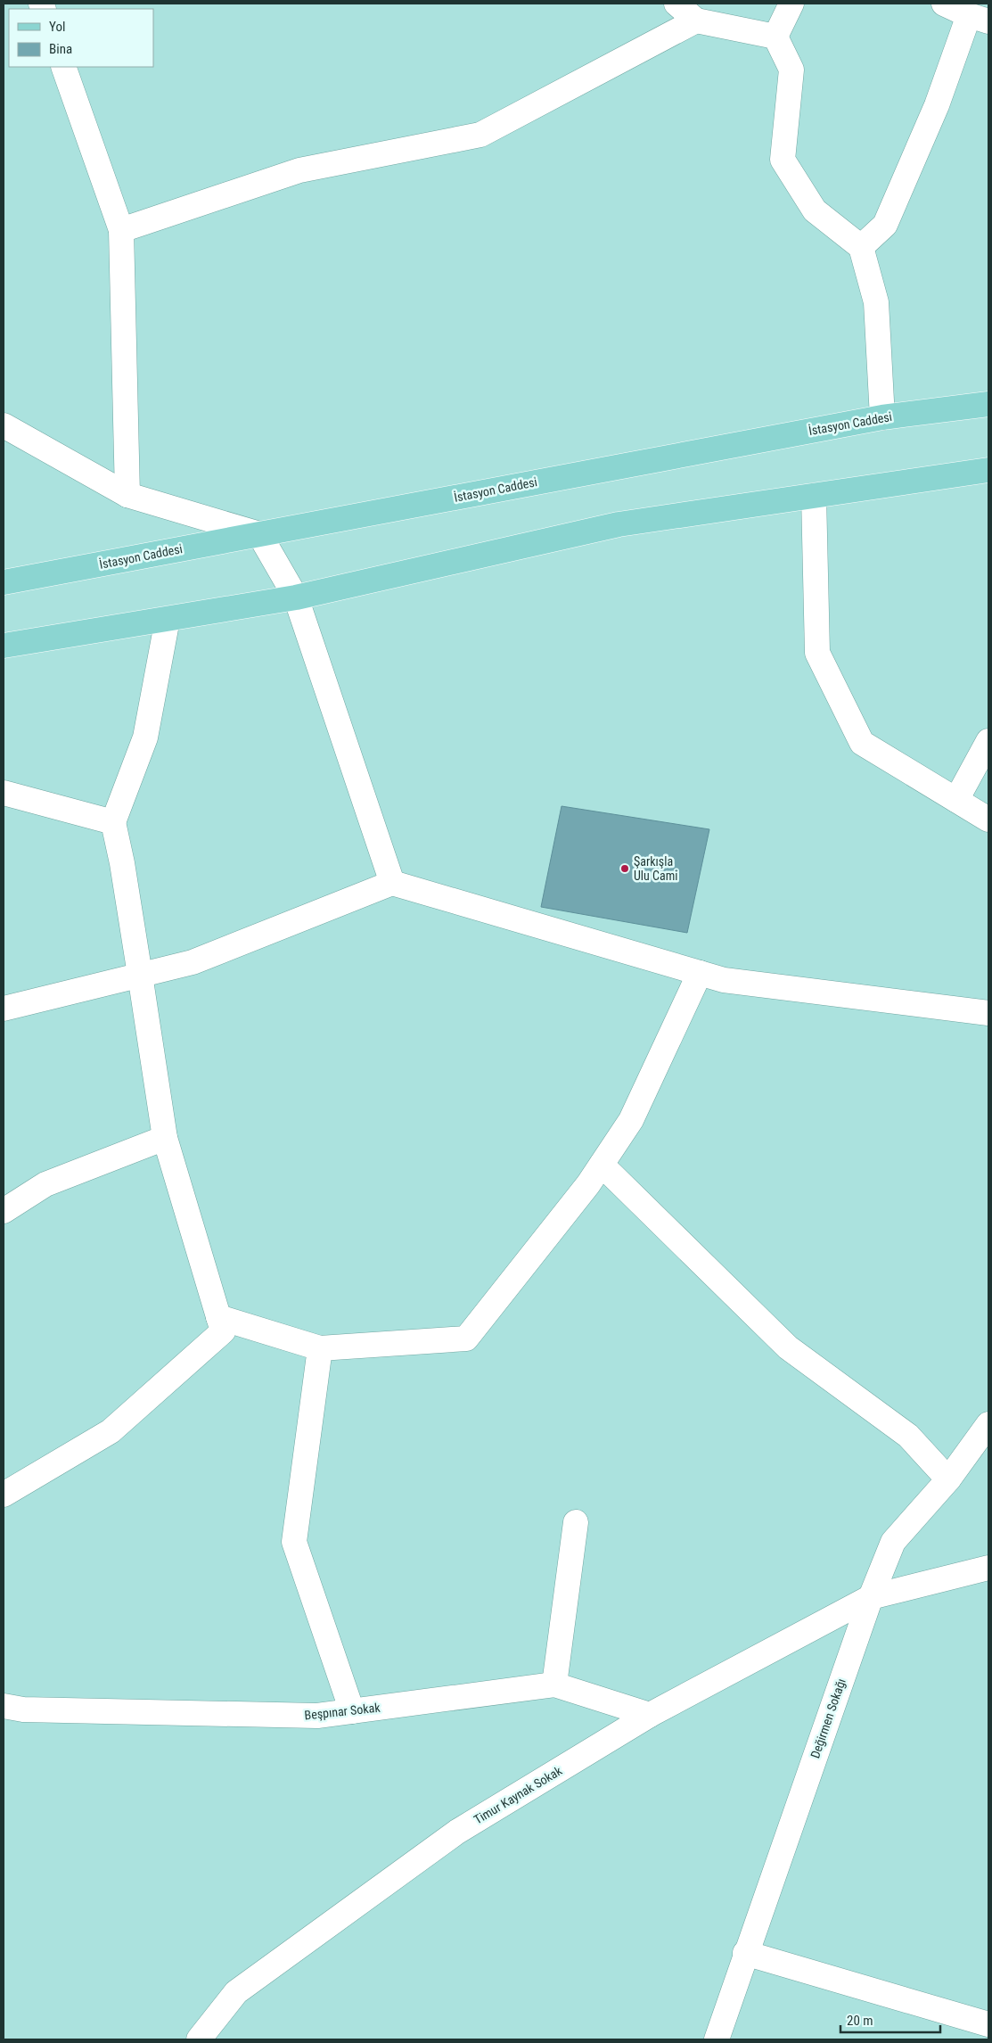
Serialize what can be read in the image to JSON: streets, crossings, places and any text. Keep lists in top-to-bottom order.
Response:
{
  "streets": {
    "main road": ["İstasyon Caddesi"],
    "street": ["Beşpınar Sokak", "Değirmen Sokağı", "Timur Kaynak Sokak"]
  },
  "crossings": [
    ["Beşpınar Sokak", "Timur Kaynak Sokak"],
    ["Değirmen Sokağı", "Timur Kaynak Sokak"]
  ],
  "places": ["Şarkışla Ulu Cami"],
  "legend": ["Yol", "Bina"],
  "scale_bar": "20 m"
}
